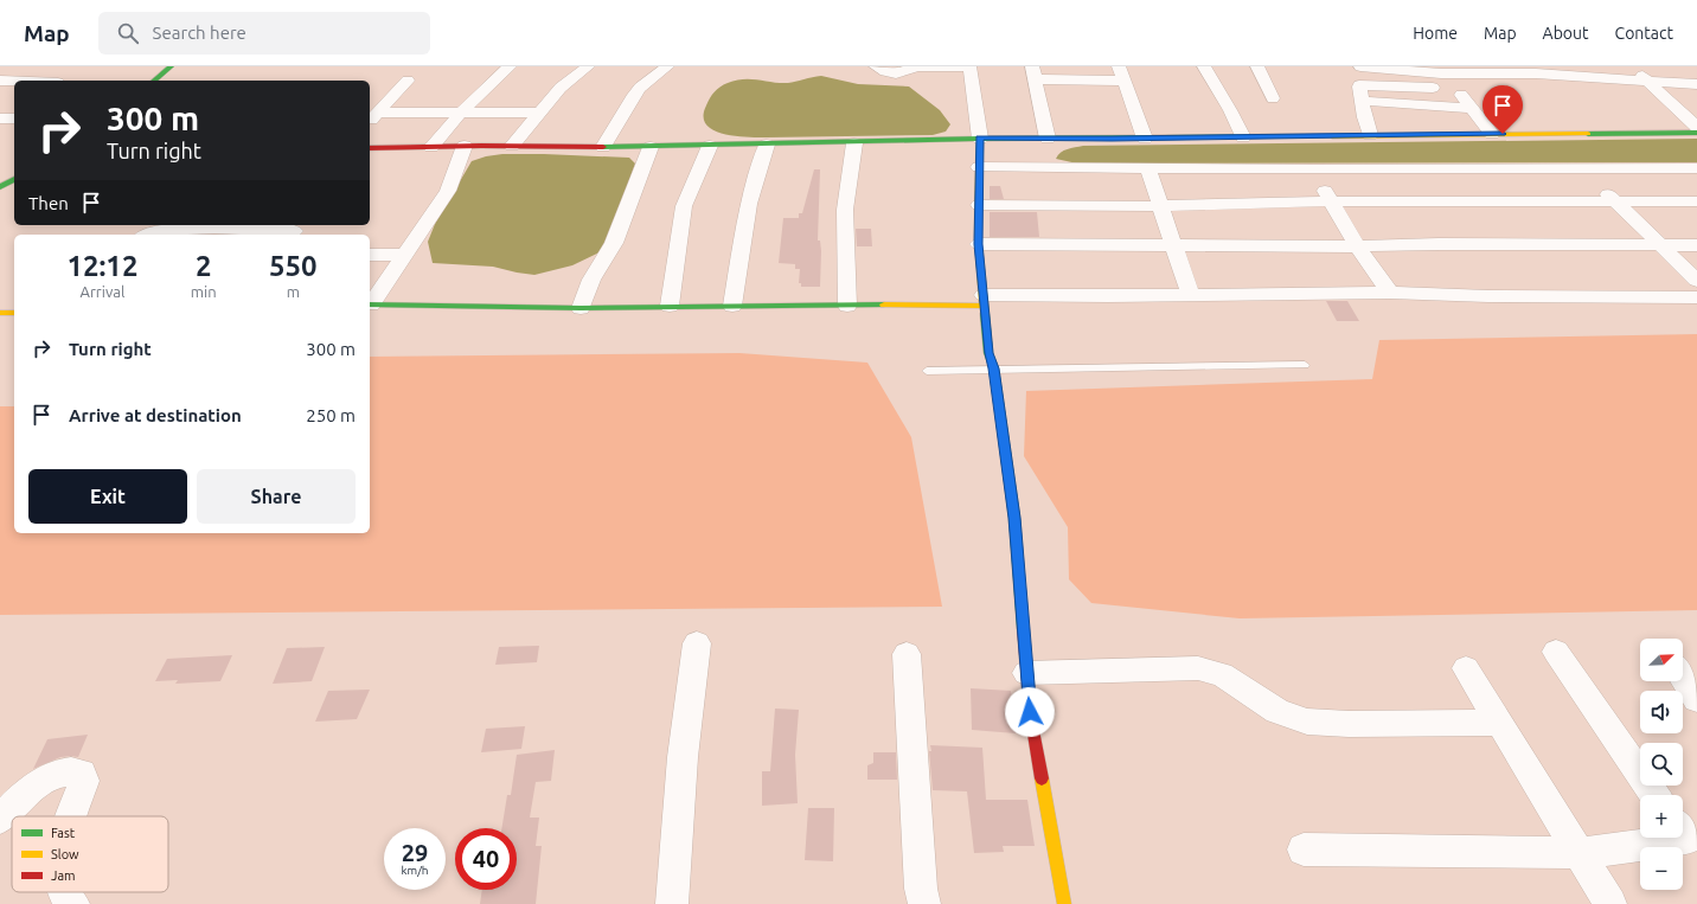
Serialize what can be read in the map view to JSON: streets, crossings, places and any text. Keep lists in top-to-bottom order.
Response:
{
  "legend": ["Fast", "Slow", "Jam"],
  "north": "top right",
  "page": {
    "header": "Map",
    "search": "Search here",
    "nav": [
      "Home",
      "Map",
      "About",
      "Contact"
    ],
    "turn": ["300 m", "Turn right"],
    "then": "Then",
    "eta": [
      "12:12",
      "Arrival",
      "2",
      "min",
      "550",
      "m"
    ],
    "list": [
      {
        "name": "Turn right",
        "value": "300 m"
      },
      {
        "name": "Arrive at destination",
        "value": "250 m"
      }
    ],
    "buttons": ["Exit", "Share"],
    "map_buttons": ["+", "−"],
    "speed": "29 km/h",
    "limit": "40"
  }
}
